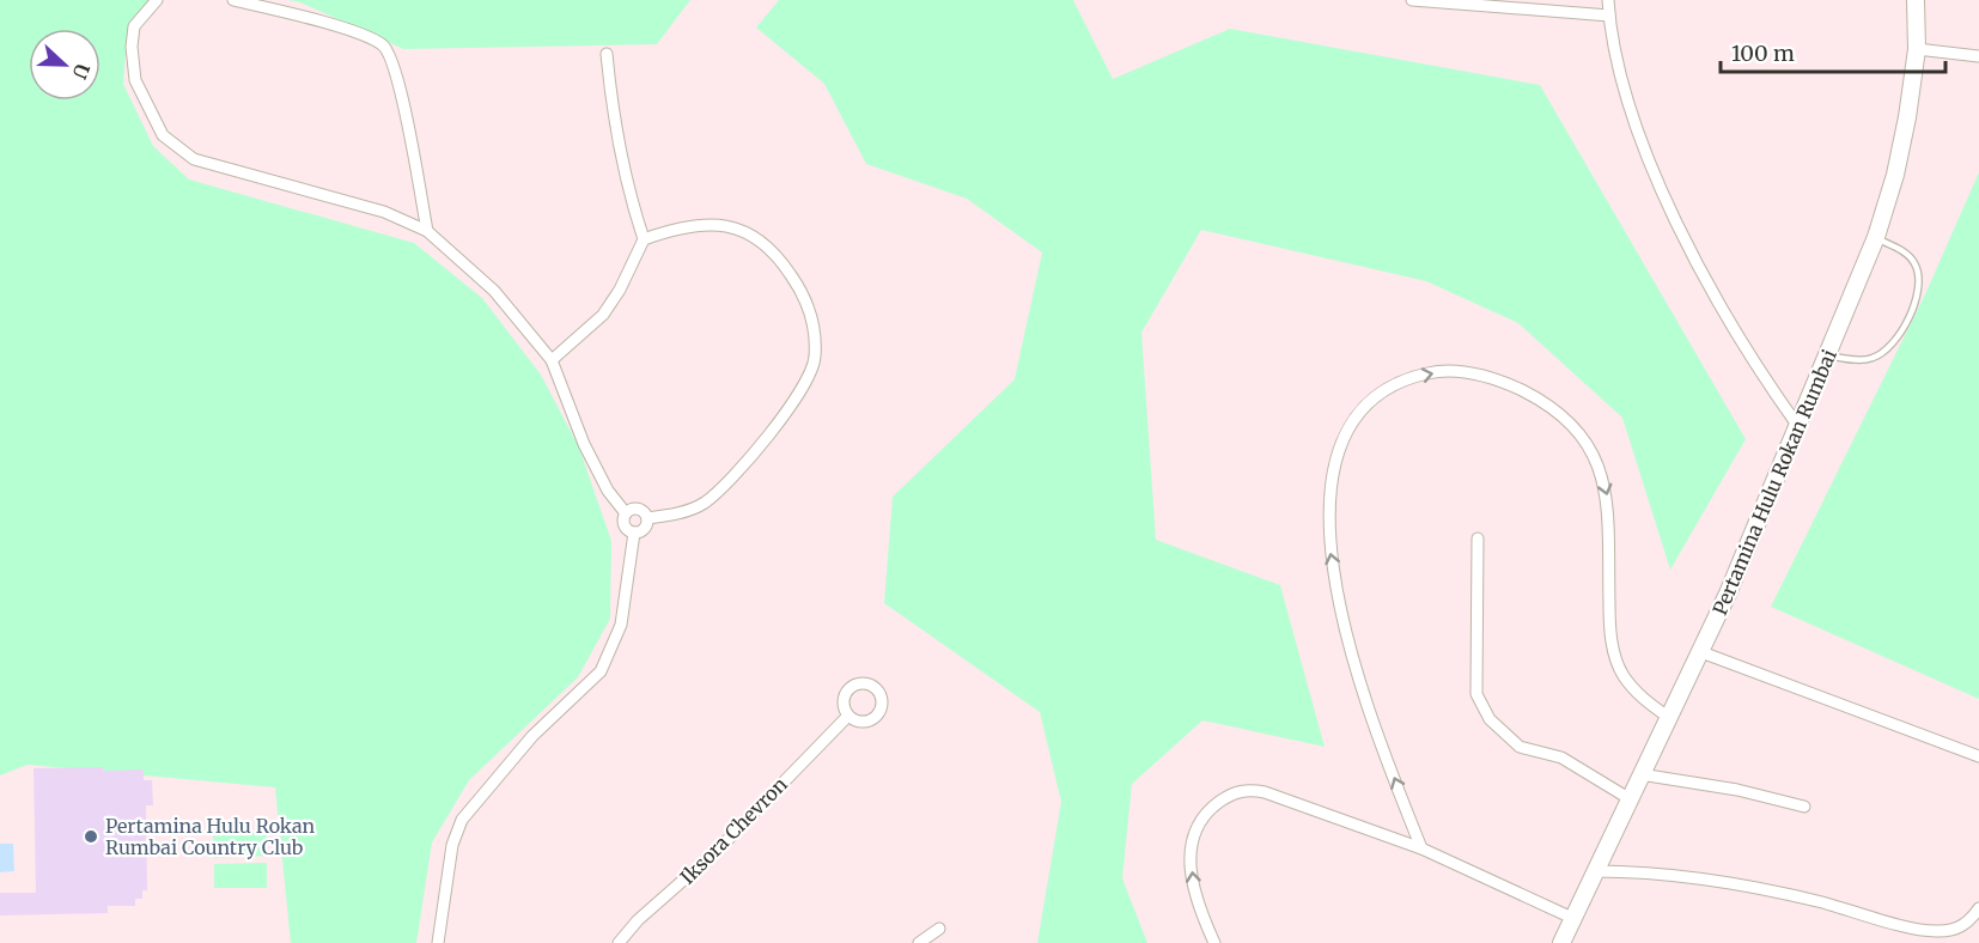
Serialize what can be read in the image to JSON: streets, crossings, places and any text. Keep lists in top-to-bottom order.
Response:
{
  "streets": {
    "street": ["Pertamina Hulu Rokan Rumbai", "Iksora Chevron"]
  },
  "places": ["Pertamina Hulu Rokan Rumbai Country Club"],
  "scale_bar": "100 m",
  "north": "right"
}
